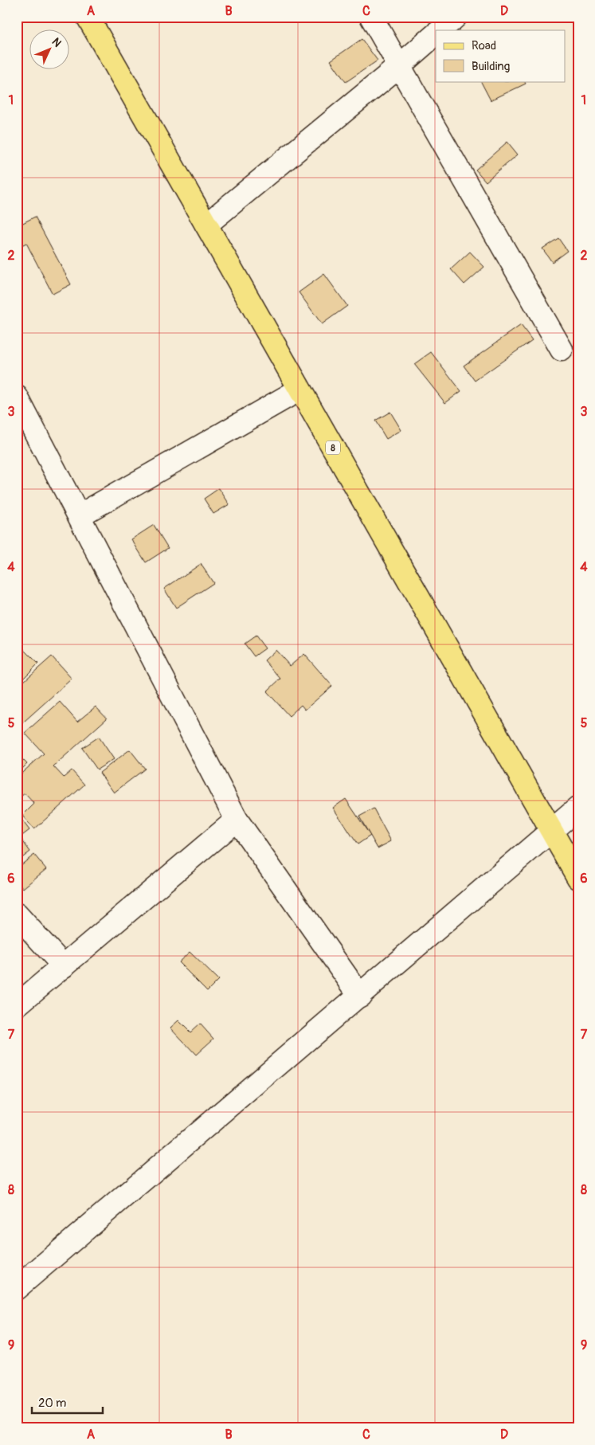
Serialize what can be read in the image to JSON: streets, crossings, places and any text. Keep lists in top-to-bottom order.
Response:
{
  "streets": {
    "main road": ["8"]
  },
  "legend": ["Road", "Building"],
  "scale_bar": "20 m",
  "north": "top right",
  "grid": {
    "columns": [
      "A",
      "B",
      "C",
      "D"
    ],
    "rows": [
      "1",
      "2",
      "3",
      "4",
      "5",
      "6",
      "7",
      "8",
      "9"
    ]
  }
}
